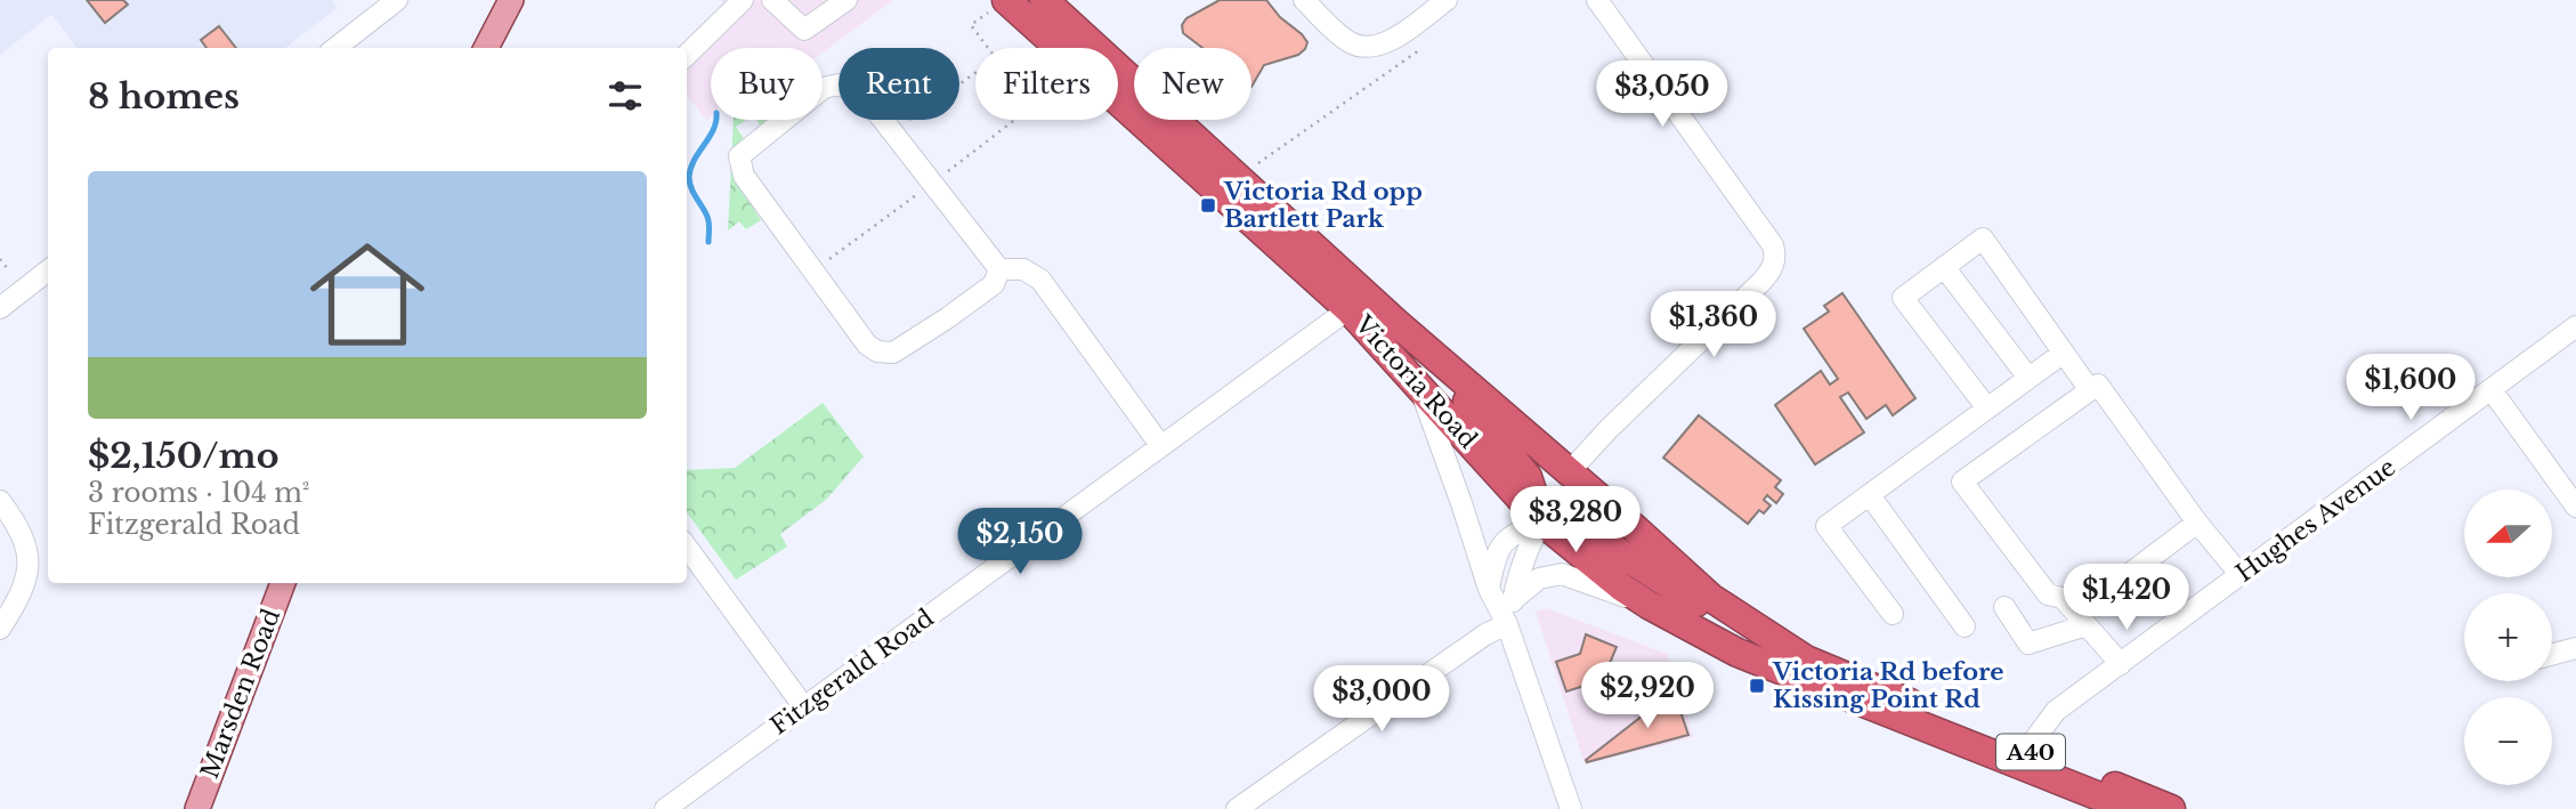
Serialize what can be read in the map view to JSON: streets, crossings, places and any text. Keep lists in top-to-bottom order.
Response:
{
  "streets": {
    "highway": ["Victoria Road", "A40"],
    "main road": ["Marsden Road"],
    "street": ["Hughes Avenue", "Fitzgerald Road"]
  },
  "crossings": [
    ["Victoria Road", "Hughes Avenue"],
    ["Victoria Road", "Fitzgerald Road"]
  ],
  "places": {
    "transit": ["Victoria Rd opp Bartlett Park", "Victoria Rd before Kissing Point Rd"]
  },
  "north": "left",
  "page": {
    "chip": [
      "Buy",
      "Rent",
      "Filters",
      "New"
    ],
    "heading": "8 homes",
    "price": [
      "$3,050",
      "$1,360",
      "$1,600",
      "$3,280",
      "$2,150",
      "$1,420",
      "$2,920",
      "$3,000"
    ],
    "list": [
      {
        "name": "$2,150/mo",
        "note": "3 rooms · 104 m² · Fitzgerald Road"
      }
    ],
    "map_buttons": ["+", "−"]
  }
}
